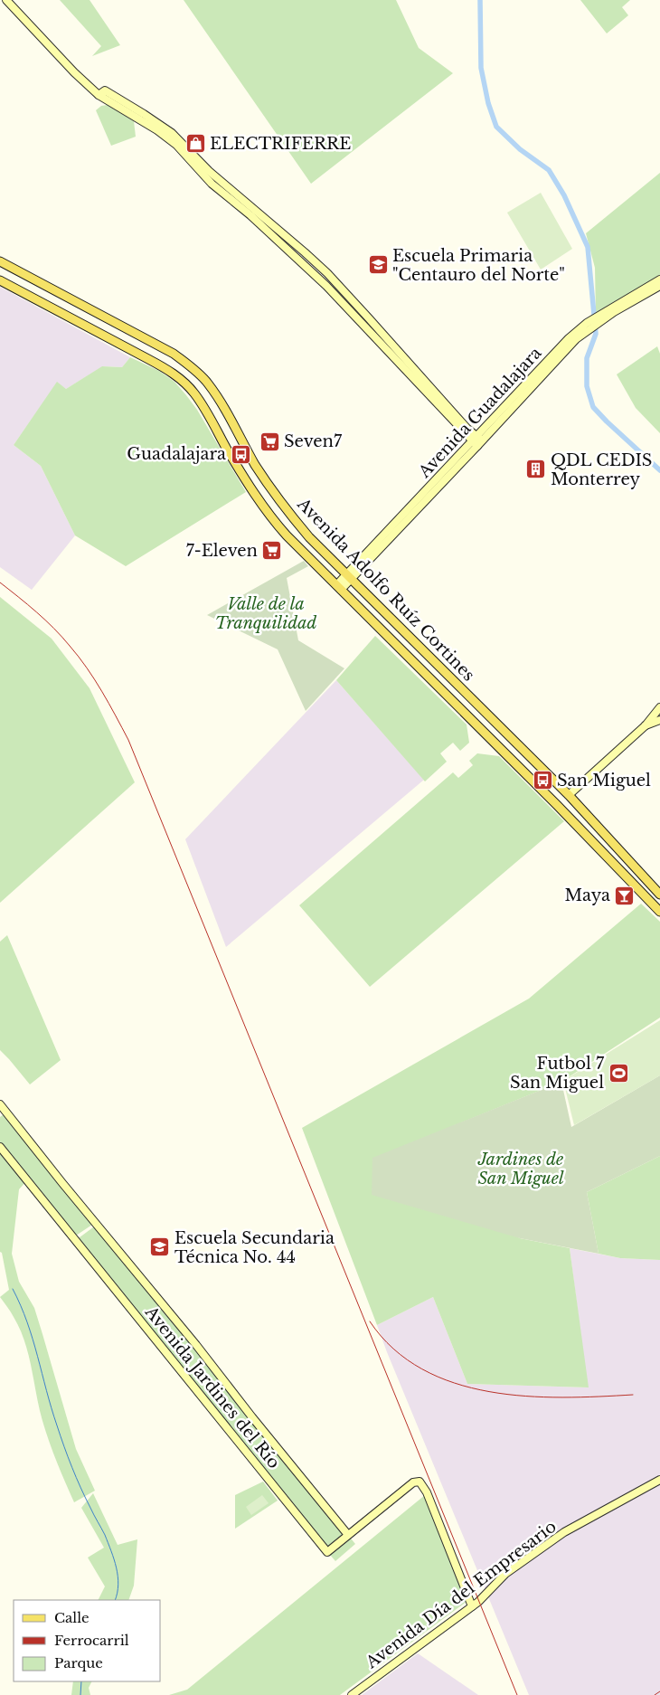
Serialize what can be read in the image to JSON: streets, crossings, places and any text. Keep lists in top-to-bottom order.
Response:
{
  "streets": {
    "main road": ["Avenida Adolfo Ruíz Cortines"],
    "street": ["Avenida Guadalajara", "Avenida Jardines del Río", "Avenida Día del Empresario"]
  },
  "crossings": [
    ["Avenida Guadalajara", "Avenida Adolfo Ruíz Cortines"]
  ],
  "parks": ["Valle de la Tranquilidad", "Jardines de San Miguel"],
  "places": {
    "shop": ["ELECTRIFERRE"],
    "school or university": ["Escuela Primaria \"Centauro del Norte\"", "Escuela Secundaria Técnica No. 44"],
    "supermarket": ["Seven7", "7-Eleven"],
    "bus stop": ["Guadalajara", "San Miguel"],
    "building": ["QDL CEDIS Monterrey"],
    "bar": ["Maya"],
    "sports": ["Futbol 7 San Miguel"]
  },
  "legend": ["Calle", "Ferrocarril", "Parque"]
}
